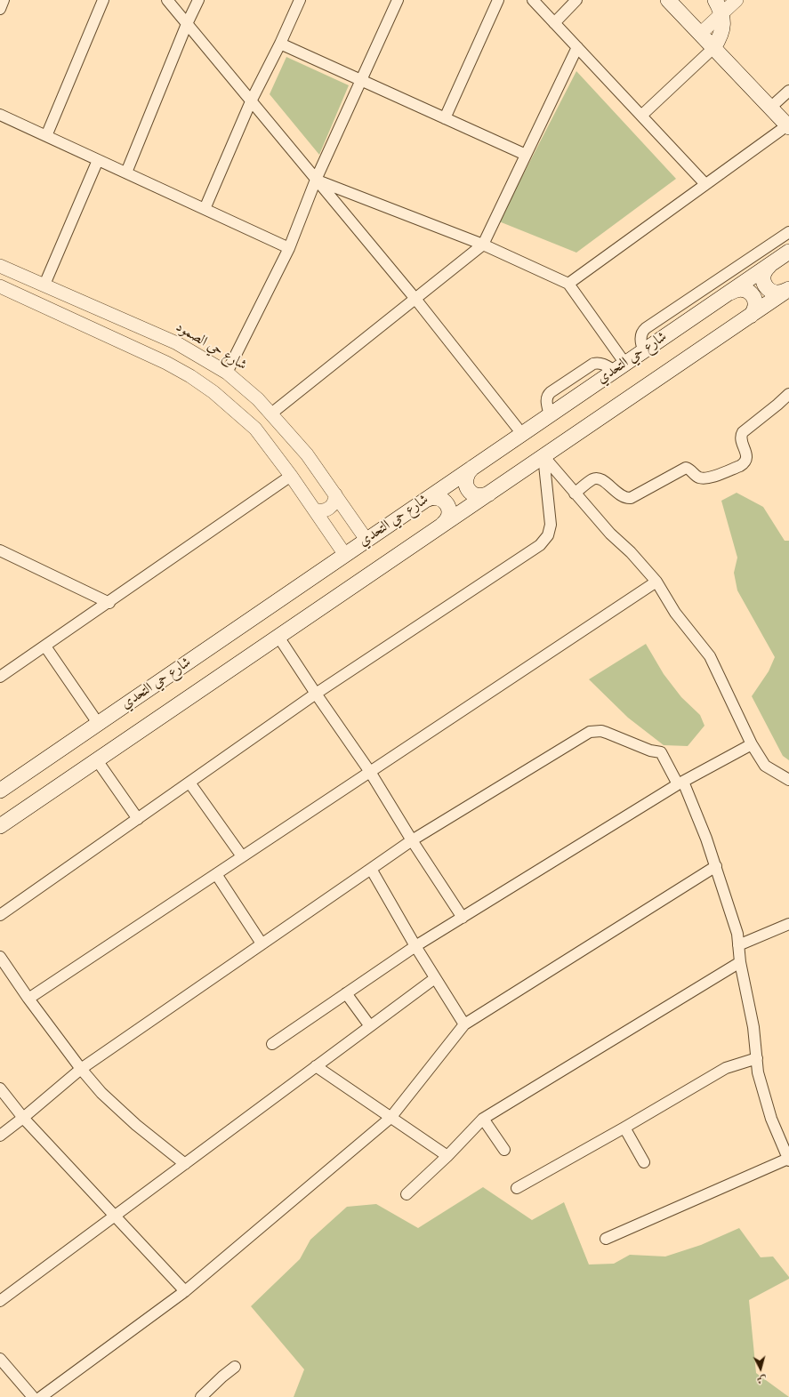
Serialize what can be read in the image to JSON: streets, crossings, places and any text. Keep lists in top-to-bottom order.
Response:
{
  "streets": {
    "main road": ["شارع حي التحدي"],
    "street": ["شارع حي الصمود"]
  },
  "crossings": [
    ["شارع حي الصمود", "شارع حي التحدي"]
  ],
  "north": "bottom"
}
